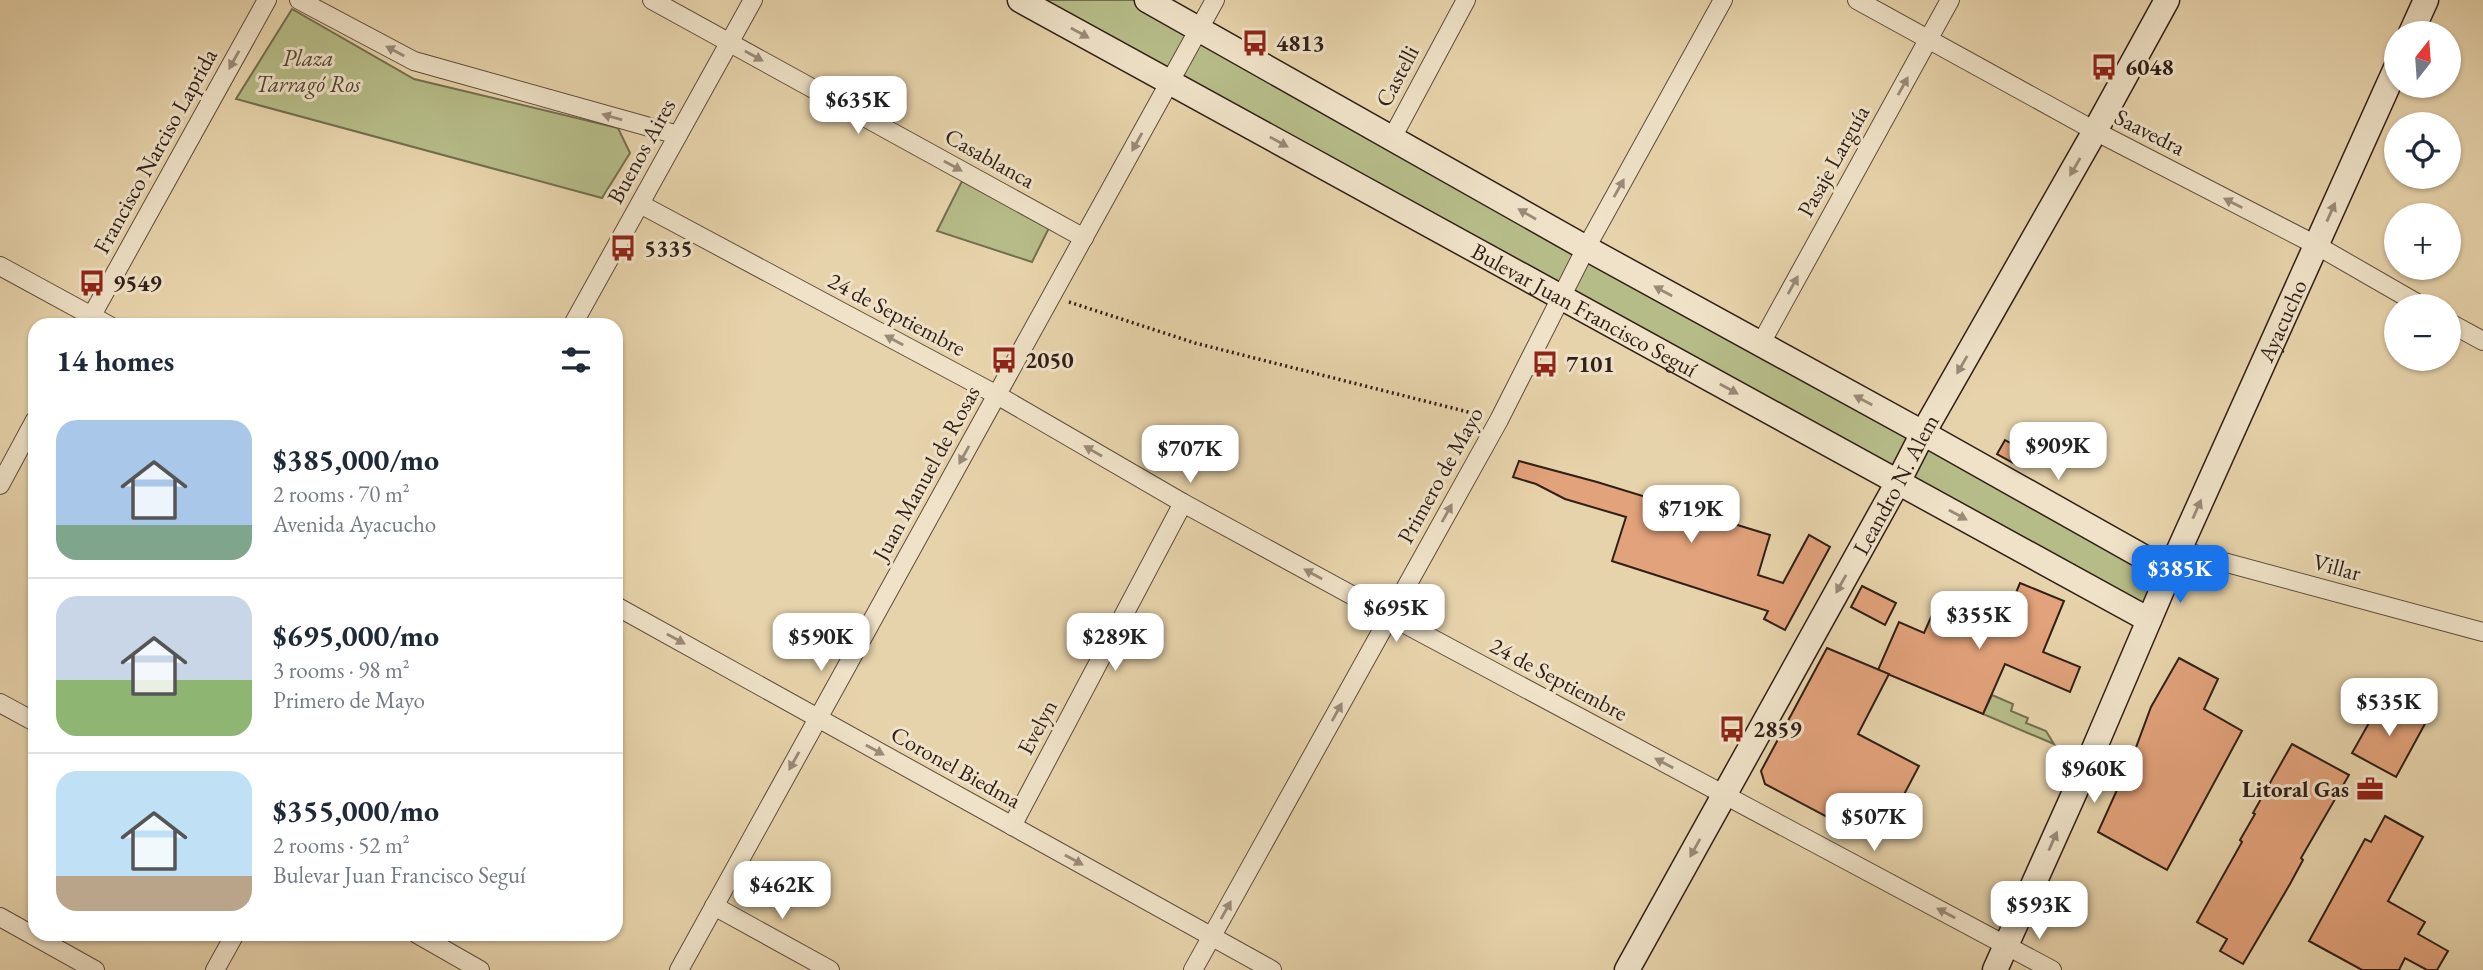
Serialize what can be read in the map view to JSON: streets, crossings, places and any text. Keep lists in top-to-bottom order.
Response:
{
  "streets": {
    "main road": ["Bulevar Juan Francisco Seguí", "Ayacucho", "Leandro N. Alem"],
    "street": [
      "Castelli",
      "Saavedra",
      "Francisco Narciso Laprida",
      "Buenos Aires",
      "Casablanca",
      "Pasaje Larguía",
      "24 de Septiembre",
      "Juan Manuel de Rosas",
      "Primero de Mayo",
      "Villar",
      "Evelyn",
      "Coronel Biedma"
    ]
  },
  "crossings": [
    ["Saavedra", "Pasaje Larguía"],
    ["Saavedra", "Ayacucho"],
    ["Saavedra", "Leandro N. Alem"],
    ["Buenos Aires", "Casablanca"],
    ["Buenos Aires", "24 de Septiembre"],
    ["Casablanca", "Juan Manuel de Rosas"],
    ["Bulevar Juan Francisco Seguí", "Ayacucho"],
    ["Bulevar Juan Francisco Seguí", "Juan Manuel de Rosas"],
    ["Bulevar Juan Francisco Seguí", "Primero de Mayo"],
    ["Bulevar Juan Francisco Seguí", "Leandro N. Alem"],
    ["24 de Septiembre", "Ayacucho"],
    ["24 de Septiembre", "Juan Manuel de Rosas"],
    ["24 de Septiembre", "Primero de Mayo"],
    ["24 de Septiembre", "Leandro N. Alem"],
    ["24 de Septiembre", "Evelyn"],
    ["Ayacucho", "Villar"],
    ["Juan Manuel de Rosas", "Coronel Biedma"],
    ["Primero de Mayo", "Coronel Biedma"],
    ["Evelyn", "Coronel Biedma"]
  ],
  "one_way": [
    "Saavedra",
    "Francisco Narciso Laprida",
    "Casablanca",
    "Pasaje Larguía",
    "24 de Septiembre",
    "Ayacucho",
    "Juan Manuel de Rosas",
    "Primero de Mayo",
    "Leandro N. Alem",
    "Coronel Biedma"
  ],
  "parks": ["Plaza Tarragó Ros"],
  "places": {
    "bus stop": [
      "4813",
      "6048",
      "5335",
      "9549",
      "2050",
      "7101",
      "2859"
    ],
    "office": ["Litoral Gas"]
  },
  "north": "top",
  "page": {
    "map_buttons": ["+", "−"],
    "price": [
      "$635K",
      "$909K",
      "$707K",
      "$719K",
      "$385K",
      "$695K",
      "$355K",
      "$590K",
      "$289K",
      "$535K",
      "$960K",
      "$507K",
      "$462K",
      "$593K"
    ],
    "heading": "14 homes",
    "list": [
      {
        "name": "$385,000/mo",
        "note": "2 rooms · 70 m² · Avenida Ayacucho"
      },
      {
        "name": "$695,000/mo",
        "note": "3 rooms · 98 m² · Primero de Mayo"
      },
      {
        "name": "$355,000/mo",
        "note": "2 rooms · 52 m² · Bulevar Juan Francisco Seguí"
      }
    ]
  }
}
